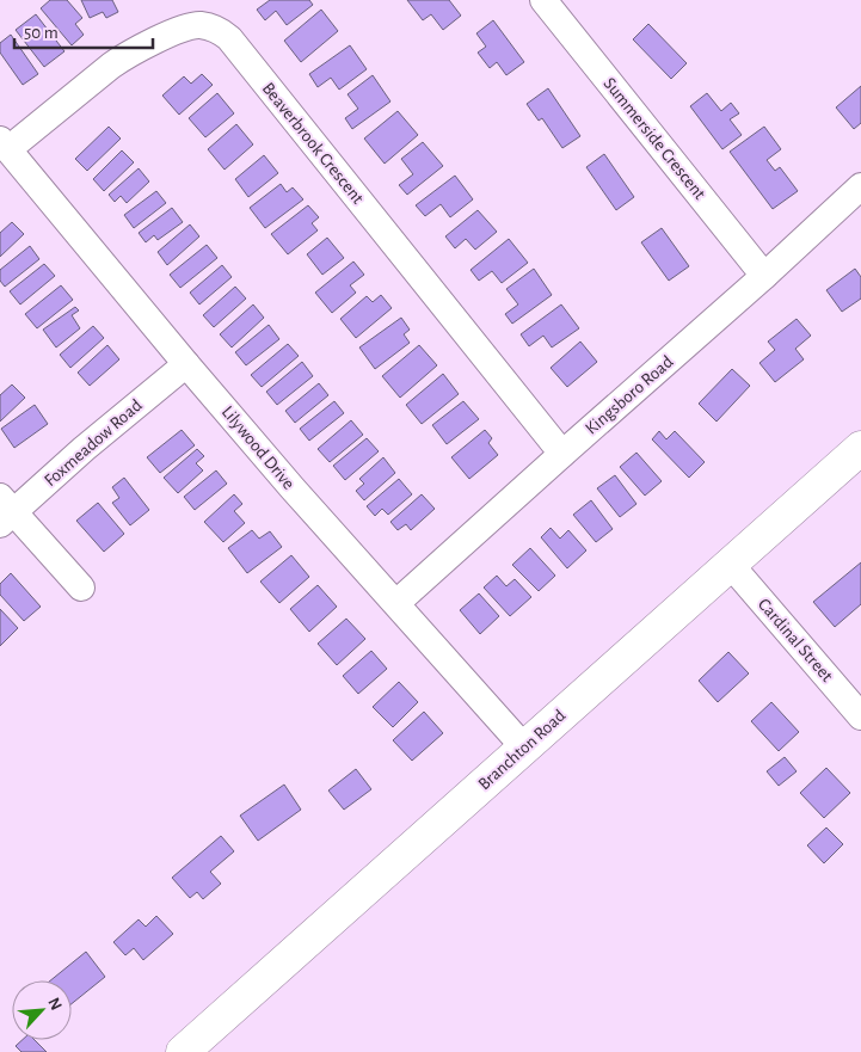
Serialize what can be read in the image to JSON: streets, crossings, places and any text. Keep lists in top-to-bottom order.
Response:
{
  "streets": {
    "main road": ["Branchton Road"],
    "street": [
      "Summerside Crescent",
      "Beaverbrook Crescent",
      "Kingsboro Road",
      "Foxmeadow Road",
      "Lilywood Drive",
      "Cardinal Street"
    ]
  },
  "crossings": [
    ["Summerside Crescent", "Kingsboro Road"],
    ["Beaverbrook Crescent", "Kingsboro Road"],
    ["Beaverbrook Crescent", "Lilywood Drive"],
    ["Kingsboro Road", "Lilywood Drive"],
    ["Foxmeadow Road", "Lilywood Drive"],
    ["Lilywood Drive", "Branchton Road"],
    ["Cardinal Street", "Branchton Road"]
  ],
  "scale_bar": "50 m",
  "north": "top right"
}
